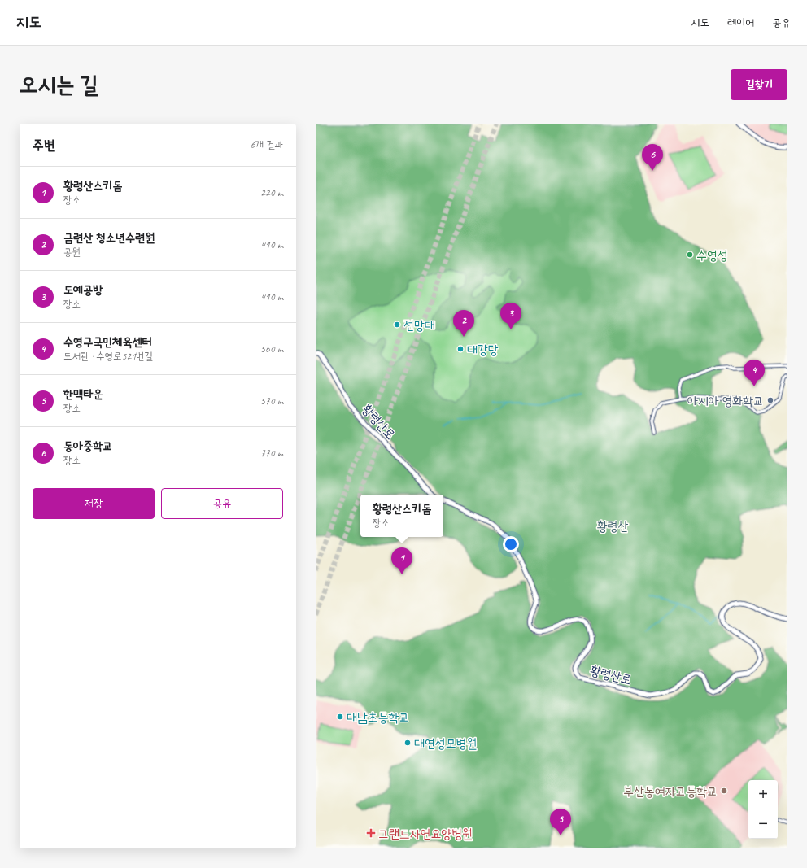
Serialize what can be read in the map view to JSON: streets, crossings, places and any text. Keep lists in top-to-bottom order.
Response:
{
  "streets": {
    "street": ["황령산로"]
  },
  "parks": ["황령산"],
  "places": {
    "other": [
      "수영정",
      "전망대",
      "대강당",
      "아시아 영화학교",
      "대남초등학교",
      "대연성모병원",
      "부산동여자고등학교"
    ],
    "health": ["그랜드자연요양병원"]
  },
  "page": {
    "header": "지도",
    "nav": ["지도", "레이어", "공유"],
    "buttons": [
      "길찾기",
      ["저장", "공유"]
    ],
    "title": "오시는 길",
    "heading": ["주변", "6개 결과"],
    "pins": [
      "6",
      "3",
      "2",
      "4",
      "1",
      "5"
    ],
    "list": [
      {
        "mark": "1",
        "name": "황령산스키돔",
        "note": "장소",
        "value": "220 m"
      },
      {
        "mark": "2",
        "name": "금련산 청소년수련원",
        "note": "공원",
        "value": "410 m"
      },
      {
        "mark": "3",
        "name": "도예공방",
        "note": "장소",
        "value": "410 m"
      },
      {
        "mark": "4",
        "name": "수영구국민체육센터",
        "note": "도서관 · 수영로521번길",
        "value": "560 m"
      },
      {
        "mark": "5",
        "name": "한맥타운",
        "note": "장소",
        "value": "570 m"
      },
      {
        "mark": "6",
        "name": "동아중학교",
        "note": "장소",
        "value": "770 m"
      }
    ],
    "popup": ["황령산스키돔", "장소"],
    "map_buttons": ["+", "−"]
  }
}
